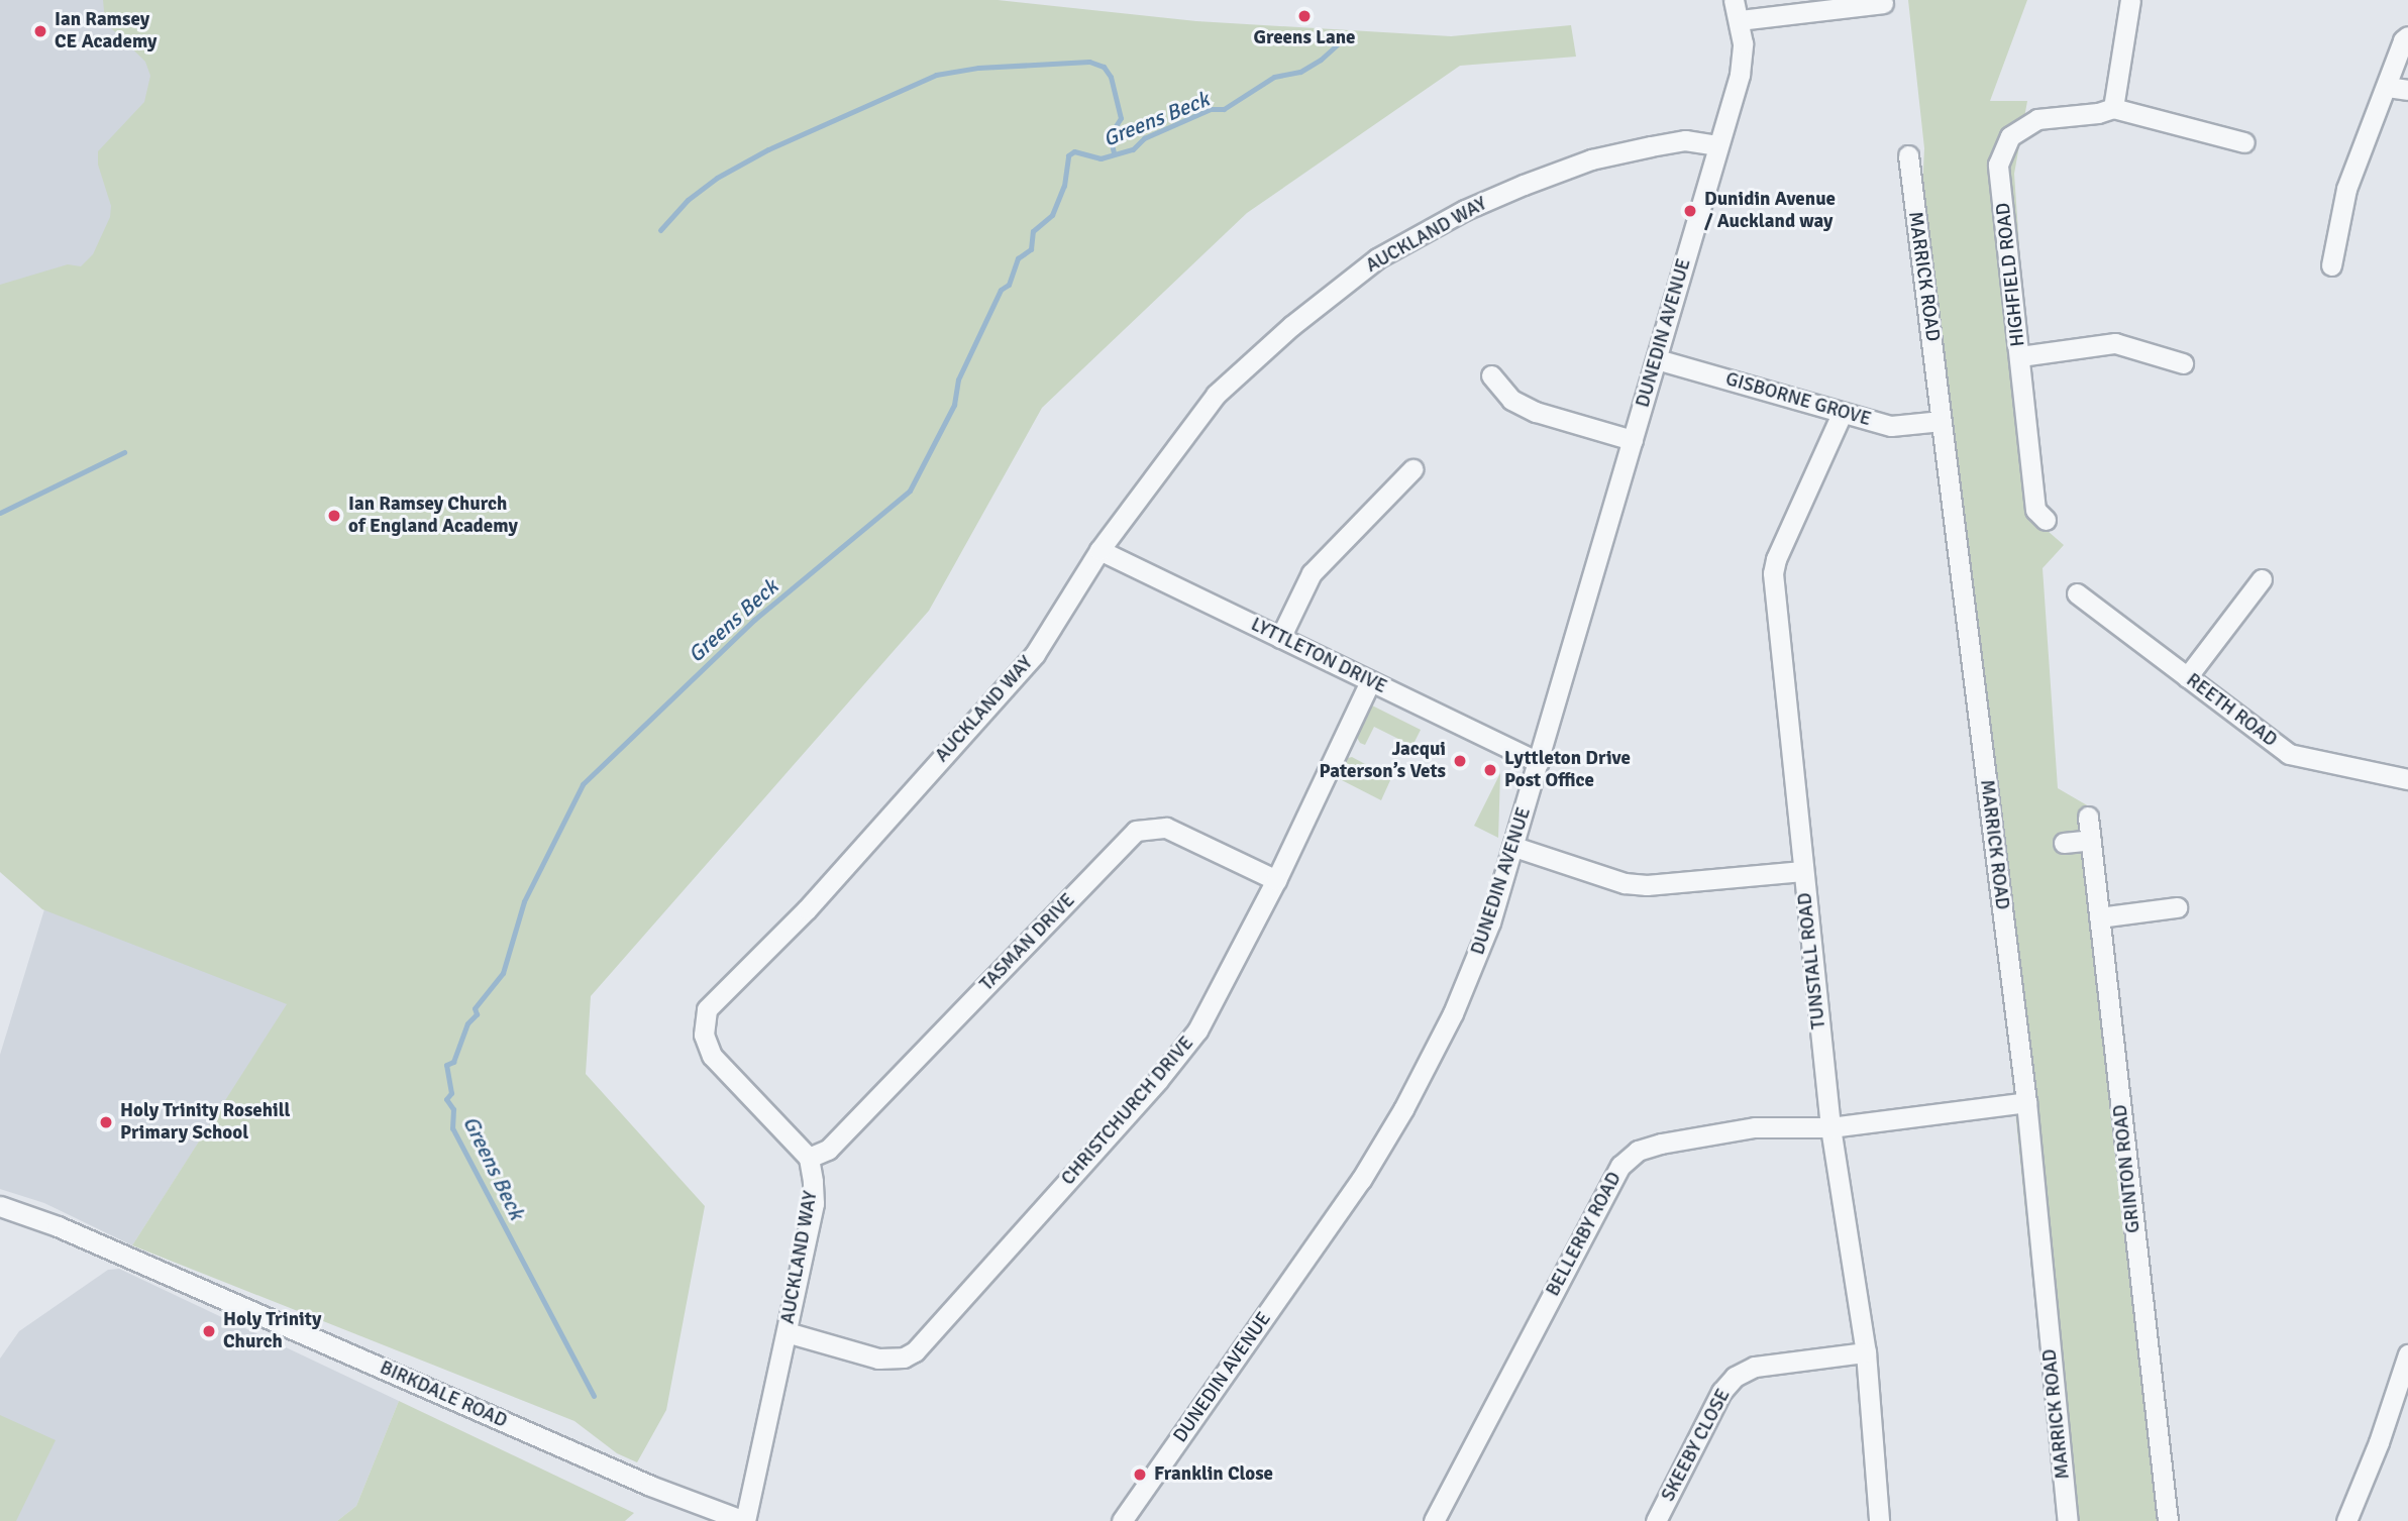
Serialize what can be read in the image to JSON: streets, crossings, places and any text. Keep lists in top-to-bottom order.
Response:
{
  "streets": {
    "street": [
      "AUCKLAND WAY",
      "HIGHFIELD ROAD",
      "MARRICK ROAD",
      "DUNEDIN AVENUE",
      "GISBORNE GROVE",
      "LYTTLETON DRIVE",
      "REETH ROAD",
      "TASMAN DRIVE",
      "TUNSTALL ROAD",
      "CHRISTCHURCH DRIVE",
      "GRINTON ROAD",
      "BELLERBY ROAD",
      "BIRKDALE ROAD",
      "SKEEBY CLOSE"
    ]
  },
  "crossings": [
    ["AUCKLAND WAY", "DUNEDIN AVENUE"],
    ["AUCKLAND WAY", "LYTTLETON DRIVE"],
    ["AUCKLAND WAY", "TASMAN DRIVE"],
    ["AUCKLAND WAY", "CHRISTCHURCH DRIVE"],
    ["AUCKLAND WAY", "BIRKDALE ROAD"],
    ["MARRICK ROAD", "GISBORNE GROVE"],
    ["MARRICK ROAD", "BELLERBY ROAD"],
    ["DUNEDIN AVENUE", "GISBORNE GROVE"],
    ["DUNEDIN AVENUE", "LYTTLETON DRIVE"],
    ["GISBORNE GROVE", "TUNSTALL ROAD"],
    ["LYTTLETON DRIVE", "CHRISTCHURCH DRIVE"],
    ["TASMAN DRIVE", "CHRISTCHURCH DRIVE"],
    ["TUNSTALL ROAD", "BELLERBY ROAD"],
    ["TUNSTALL ROAD", "SKEEBY CLOSE"]
  ],
  "water": ["Greens Beck"],
  "places": [
    "Greens Lane",
    "Ian Ramsey CE Academy",
    "Dunidin Avenue / Auckland way",
    "Ian Ramsey Church of England Academy",
    "Jacqui Paterson’s Vets",
    "Lyttleton Drive Post Office",
    "Holy Trinity Rosehill Primary School",
    "Holy Trinity Church",
    "Franklin Close"
  ]
}
